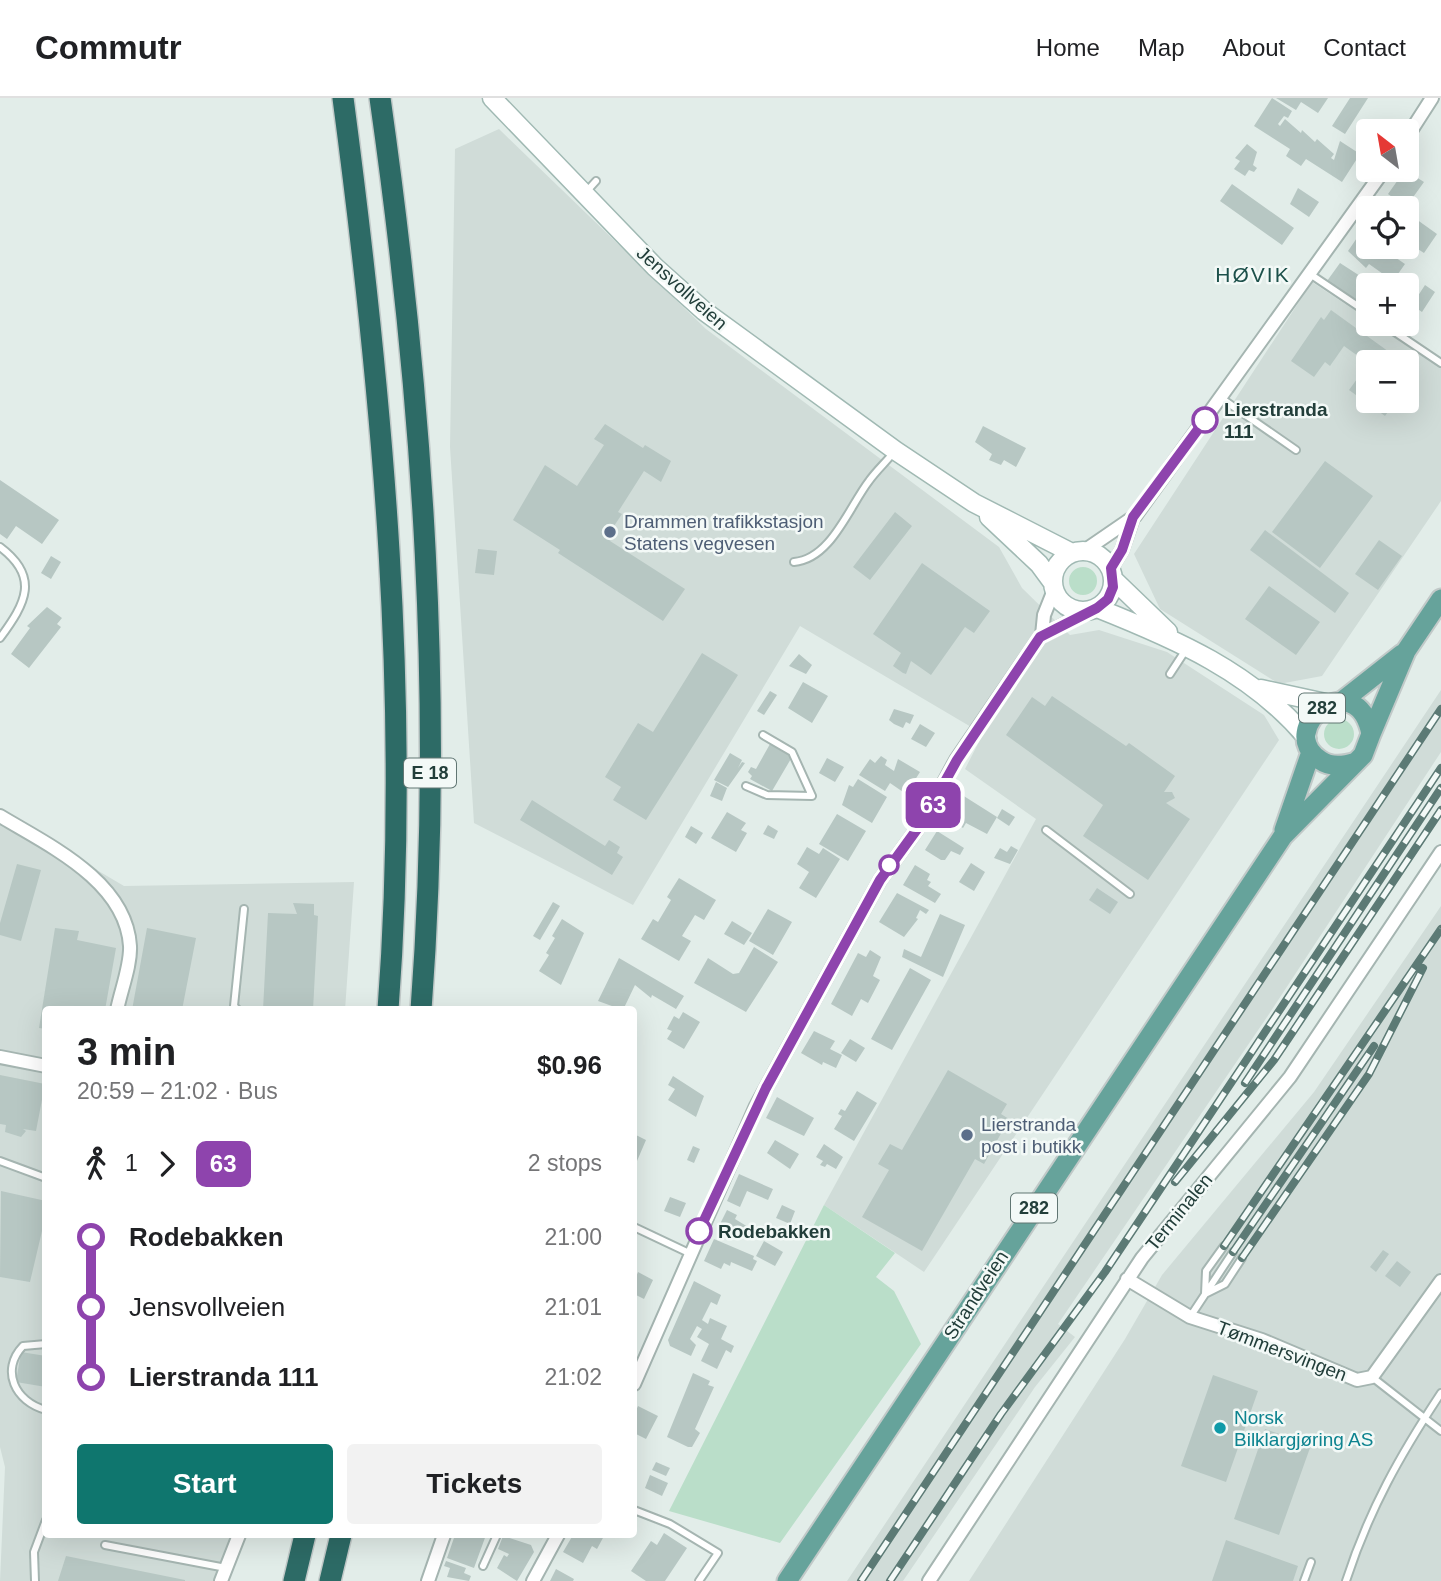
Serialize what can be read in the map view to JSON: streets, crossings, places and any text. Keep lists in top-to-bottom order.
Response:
{
  "streets": {
    "highway": ["E 18"],
    "main road": ["282", "Strandveien"],
    "street": ["Jensvollveien", "Terminalen", "Tømmersvingen"]
  },
  "crossings": [
    ["282", "Strandveien"],
    ["Terminalen", "Tømmersvingen"]
  ],
  "districts": ["HØVIK"],
  "places": [
    "Lierstranda 111",
    "Drammen trafikkstasjon Statens vegvesen",
    "Lierstranda post i butikk",
    "Rodebakken",
    "Norsk Bilklargjøring AS"
  ],
  "lines": ["bus line 63"],
  "north": "top left",
  "page": {
    "header": "Commutr",
    "nav": [
      "Home",
      "Map",
      "About",
      "Contact"
    ],
    "on_map": "63",
    "map_buttons": ["+", "−"],
    "heading": ["3 min", "20:59 – 21:02 · Bus", "$0.96"],
    "legs": ["1", "63", "2 stops"],
    "list": [
      {
        "name": "Rodebakken",
        "value": "21:00"
      },
      {
        "name": "Jensvollveien",
        "value": "21:01"
      },
      {
        "name": "Lierstranda 111",
        "value": "21:02"
      }
    ],
    "buttons": ["Start", "Tickets"]
  }
}
